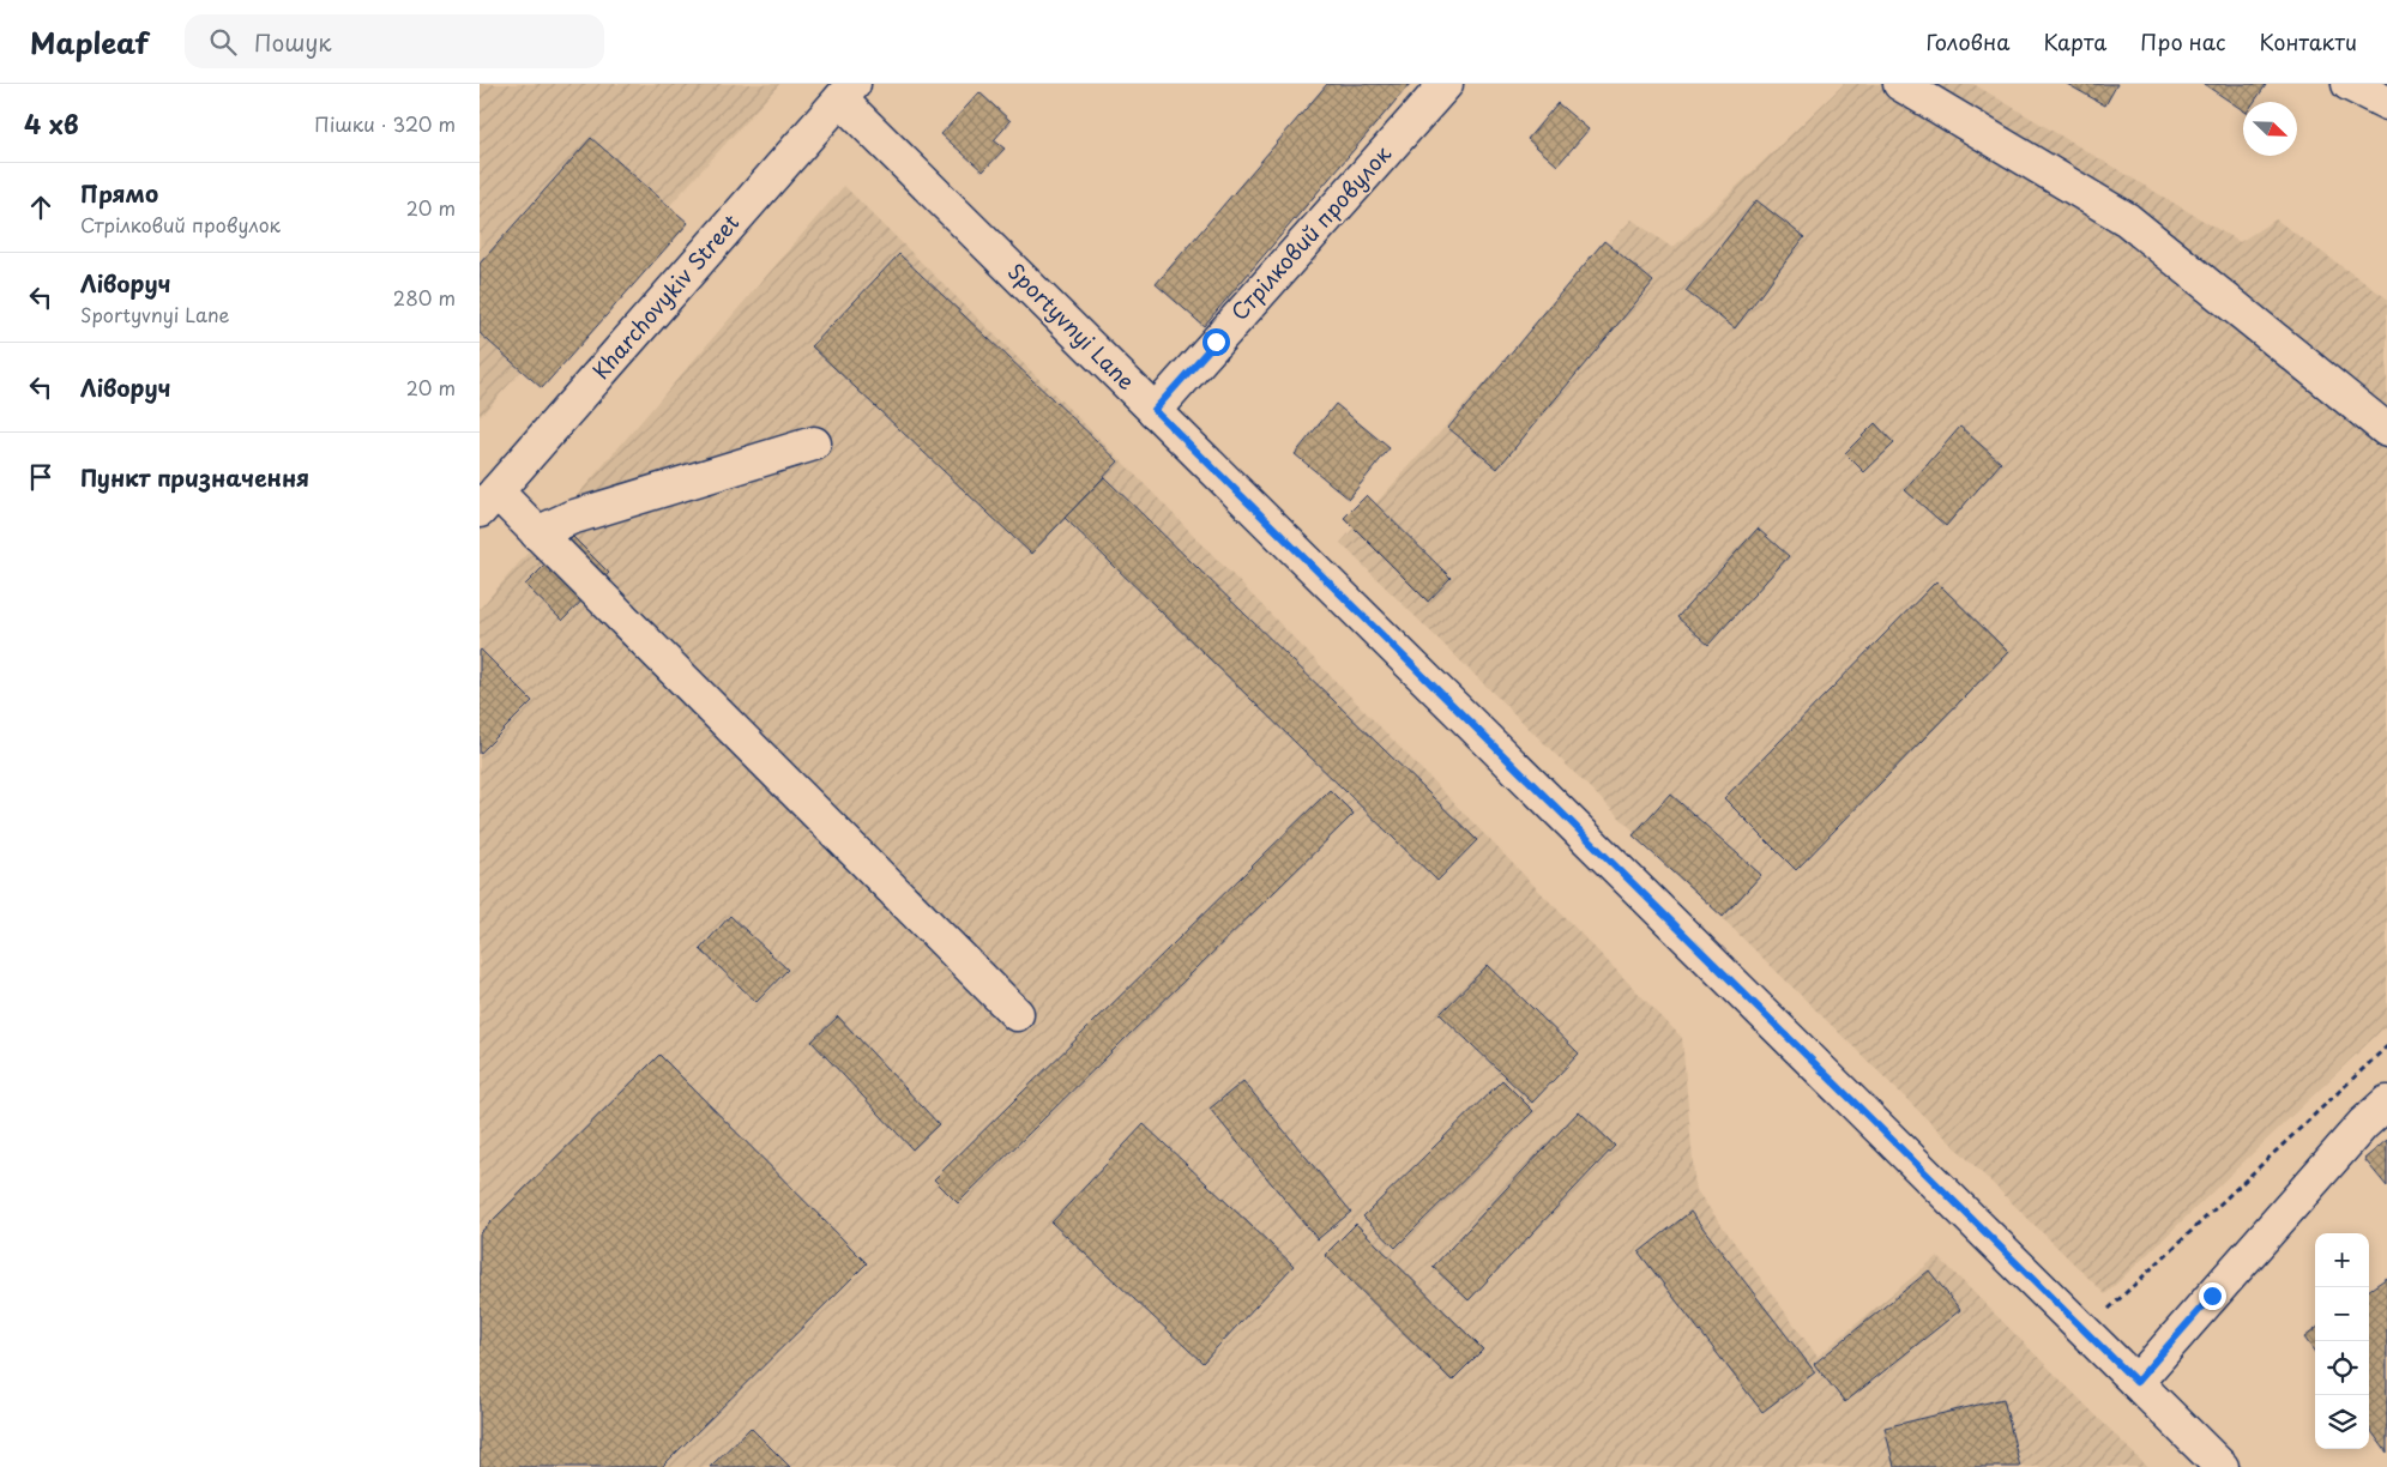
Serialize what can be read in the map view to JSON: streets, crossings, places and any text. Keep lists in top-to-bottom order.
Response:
{
  "streets": {
    "street": ["Стрілковий провулок", "Kharchovykiv Street", "Sportyvnyi Lane"]
  },
  "crossings": [
    ["Стрілковий провулок", "Sportyvnyi Lane"],
    ["Kharchovykiv Street", "Sportyvnyi Lane"]
  ],
  "north": "bottom right",
  "page": {
    "header": "Mapleaf",
    "search": "Пошук",
    "nav": [
      "Головна",
      "Карта",
      "Про нас",
      "Контакти"
    ],
    "heading": ["4 хв", "Пішки · 320 m"],
    "list": [
      ["Прямо", "Стрілковий провулок", "20 m"],
      ["Ліворуч", "Sportyvnyi Lane", "280 m"],
      ["Ліворуч", "20 m"],
      "Пункт призначення"
    ],
    "map_buttons": ["+", "−"]
  }
}
